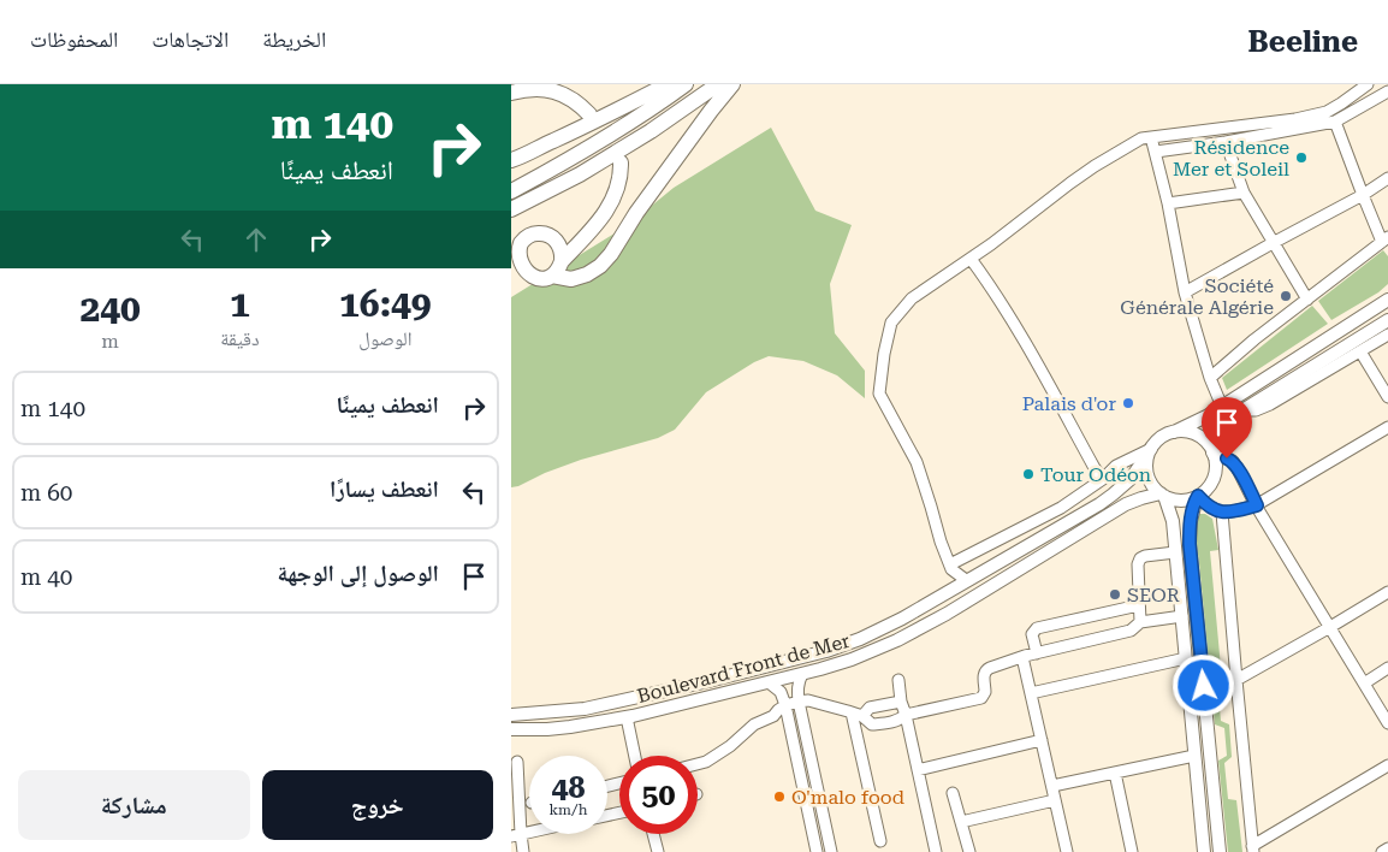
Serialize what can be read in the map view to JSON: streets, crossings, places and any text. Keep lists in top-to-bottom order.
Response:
{
  "streets": {
    "main road": ["Boulevard Front de Mer"]
  },
  "places": [
    "Résidence Mer et Soleil",
    "Société Générale Algérie",
    "Palais d'or",
    "Tour Odéon",
    "SEOR",
    "O'malo food"
  ],
  "page": {
    "header": "Beeline",
    "nav": ["الخريطة", "الاتجاهات", "المحفوظات"],
    "turn": ["140 m", "انعطف يمينًا"],
    "eta": [
      "16:49",
      "الوصول",
      "1",
      "دقيقة",
      "240",
      "m"
    ],
    "list": [
      {
        "name": "انعطف يمينًا",
        "value": "140 m"
      },
      {
        "name": "انعطف يسارًا",
        "value": "60 m"
      },
      {
        "name": "الوصول إلى الوجهة",
        "value": "40 m"
      }
    ],
    "speed": "48 km/h",
    "limit": "50",
    "buttons": ["خروج", "مشاركة"]
  }
}
